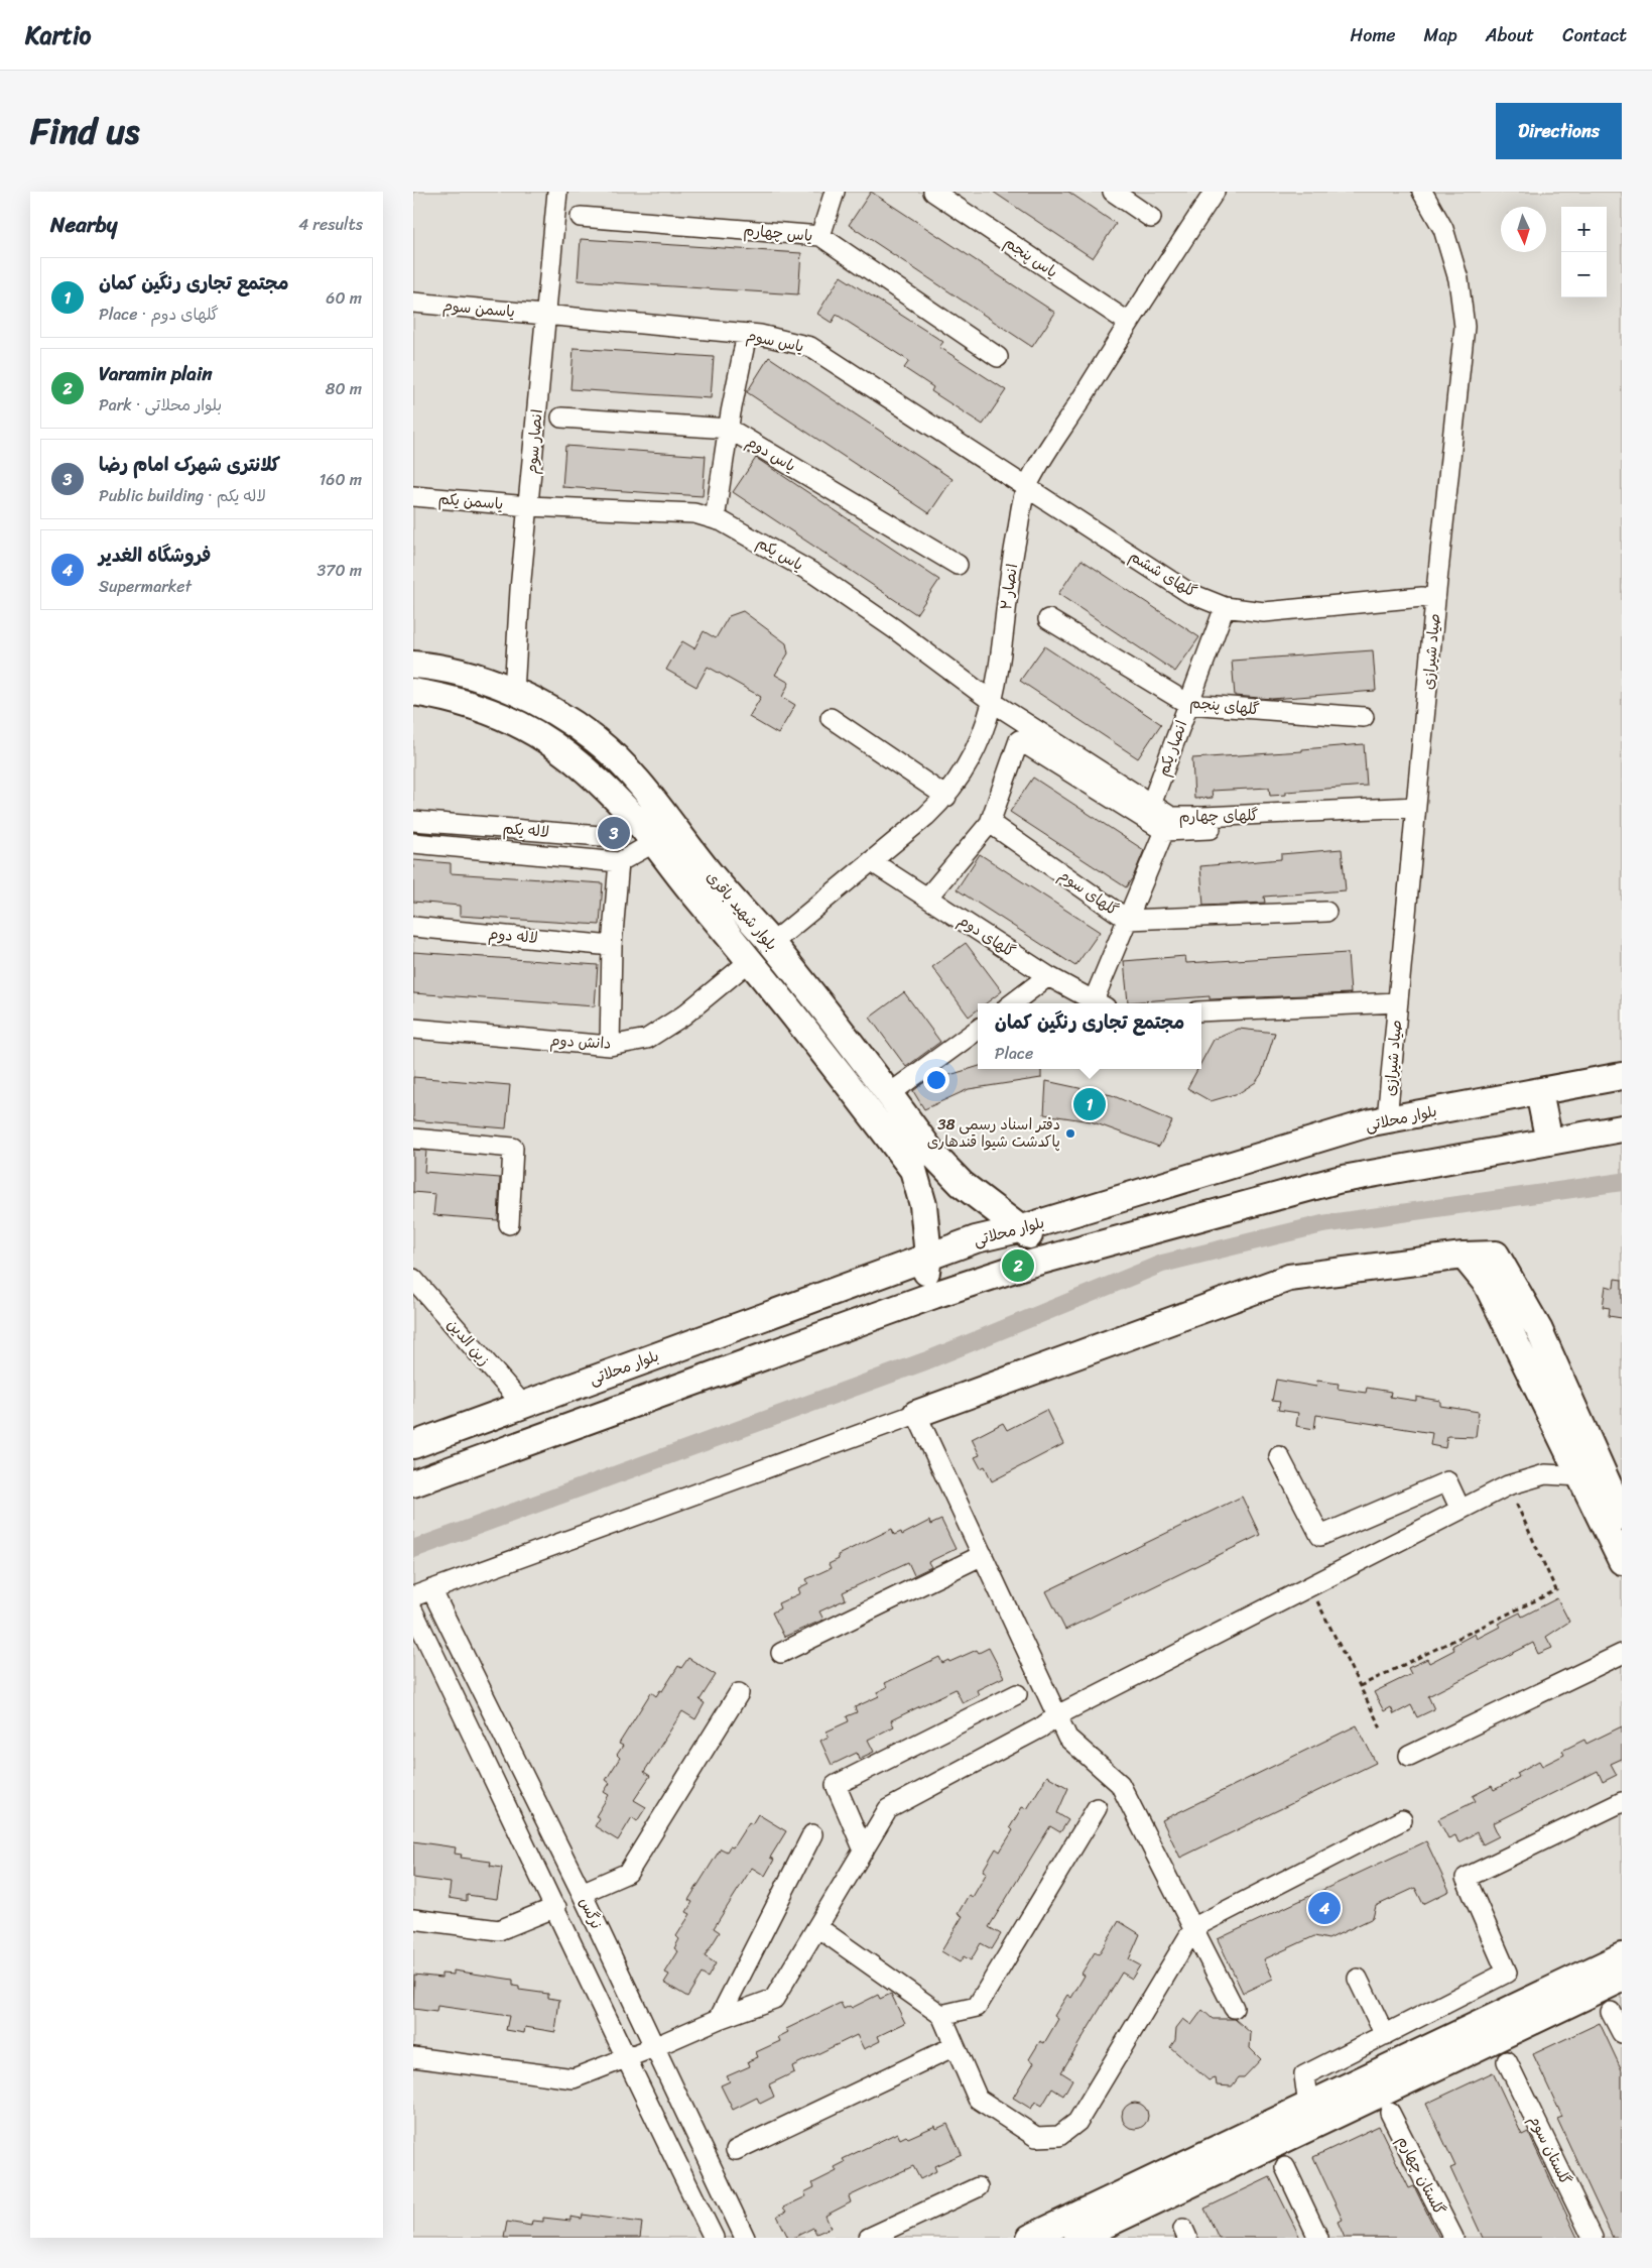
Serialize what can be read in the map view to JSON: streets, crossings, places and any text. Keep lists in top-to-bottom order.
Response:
{
  "streets": {
    "street": [
      "یاس چهارم",
      "یاس پنجم",
      "یاسمن سوم",
      "یاس سوم",
      "انصار سوم",
      "یاس دوم",
      "یاسمن یکم",
      "یاس یکم",
      "گلهای ششم",
      "انصار ۲",
      "صیاد شیرازی",
      "گلهای پنجم",
      "انصار یکم",
      "گلهای چهارم",
      "لاله یکم",
      "گلهای سوم",
      "بلوار شهید باقری",
      "لاله دوم",
      "گلهای دوم",
      "دانش دوم",
      "بلوار محلاتی",
      "زین الدین",
      "نرگس",
      "گلستان سوم",
      "گلستان چهارم"
    ]
  },
  "crossings": [
    ["یاس پنجم", "انصار ۲"],
    ["یاسمن سوم", "یاس سوم"],
    ["یاسمن سوم", "انصار سوم"],
    ["یاس سوم", "انصار سوم"],
    ["یاس سوم", "گلهای ششم"],
    ["یاس سوم", "انصار ۲"],
    ["انصار سوم", "یاسمن یکم"],
    ["انصار سوم", "یاس یکم"],
    ["انصار سوم", "بلوار شهید باقری"],
    ["یاسمن یکم", "یاس یکم"],
    ["یاس یکم", "انصار ۲"],
    ["یاس یکم", "گلهای چهارم"],
    ["گلهای ششم", "انصار ۲"],
    ["گلهای ششم", "صیاد شیرازی"],
    ["گلهای ششم", "انصار یکم"],
    ["انصار ۲", "گلهای چهارم"],
    ["انصار ۲", "بلوار شهید باقری"],
    ["انصار ۲", "گلهای دوم"],
    ["صیاد شیرازی", "گلهای چهارم"],
    ["صیاد شیرازی", "بلوار محلاتی"],
    ["گلهای پنجم", "انصار یکم"],
    ["انصار یکم", "گلهای چهارم"],
    ["لاله یکم", "بلوار شهید باقری"],
    ["بلوار شهید باقری", "دانش دوم"],
    ["بلوار شهید باقری", "بلوار محلاتی"],
    ["بلوار محلاتی", "زین الدین"]
  ],
  "places": ["دفتر اسناد رسمی 38 پاکدشت شیوا قندهاری"],
  "north": "bottom",
  "page": {
    "header": "Kartio",
    "nav": [
      "Home",
      "Map",
      "About",
      "Contact"
    ],
    "title": "Find us",
    "buttons": "Directions",
    "heading": ["Nearby", "4 results"],
    "map_buttons": ["+", "−"],
    "list": [
      {
        "mark": "1",
        "name": "مجتمع تجاری رنگین کمان",
        "note": "Place · گلهای دوم",
        "value": "60 m"
      },
      {
        "mark": "2",
        "name": "Varamin plain",
        "note": "Park · بلوار محلاتی",
        "value": "80 m"
      },
      {
        "mark": "3",
        "name": "کلانتری شهرک امام رضا",
        "note": "Public building · لاله یکم",
        "value": "160 m"
      },
      {
        "mark": "4",
        "name": "فروشگاه الغدیر",
        "note": "Supermarket",
        "value": "370 m"
      }
    ],
    "pins": [
      "3",
      "1",
      "2",
      "4"
    ],
    "popup": ["مجتمع تجاری رنگین کمان", "Place"]
  }
}
